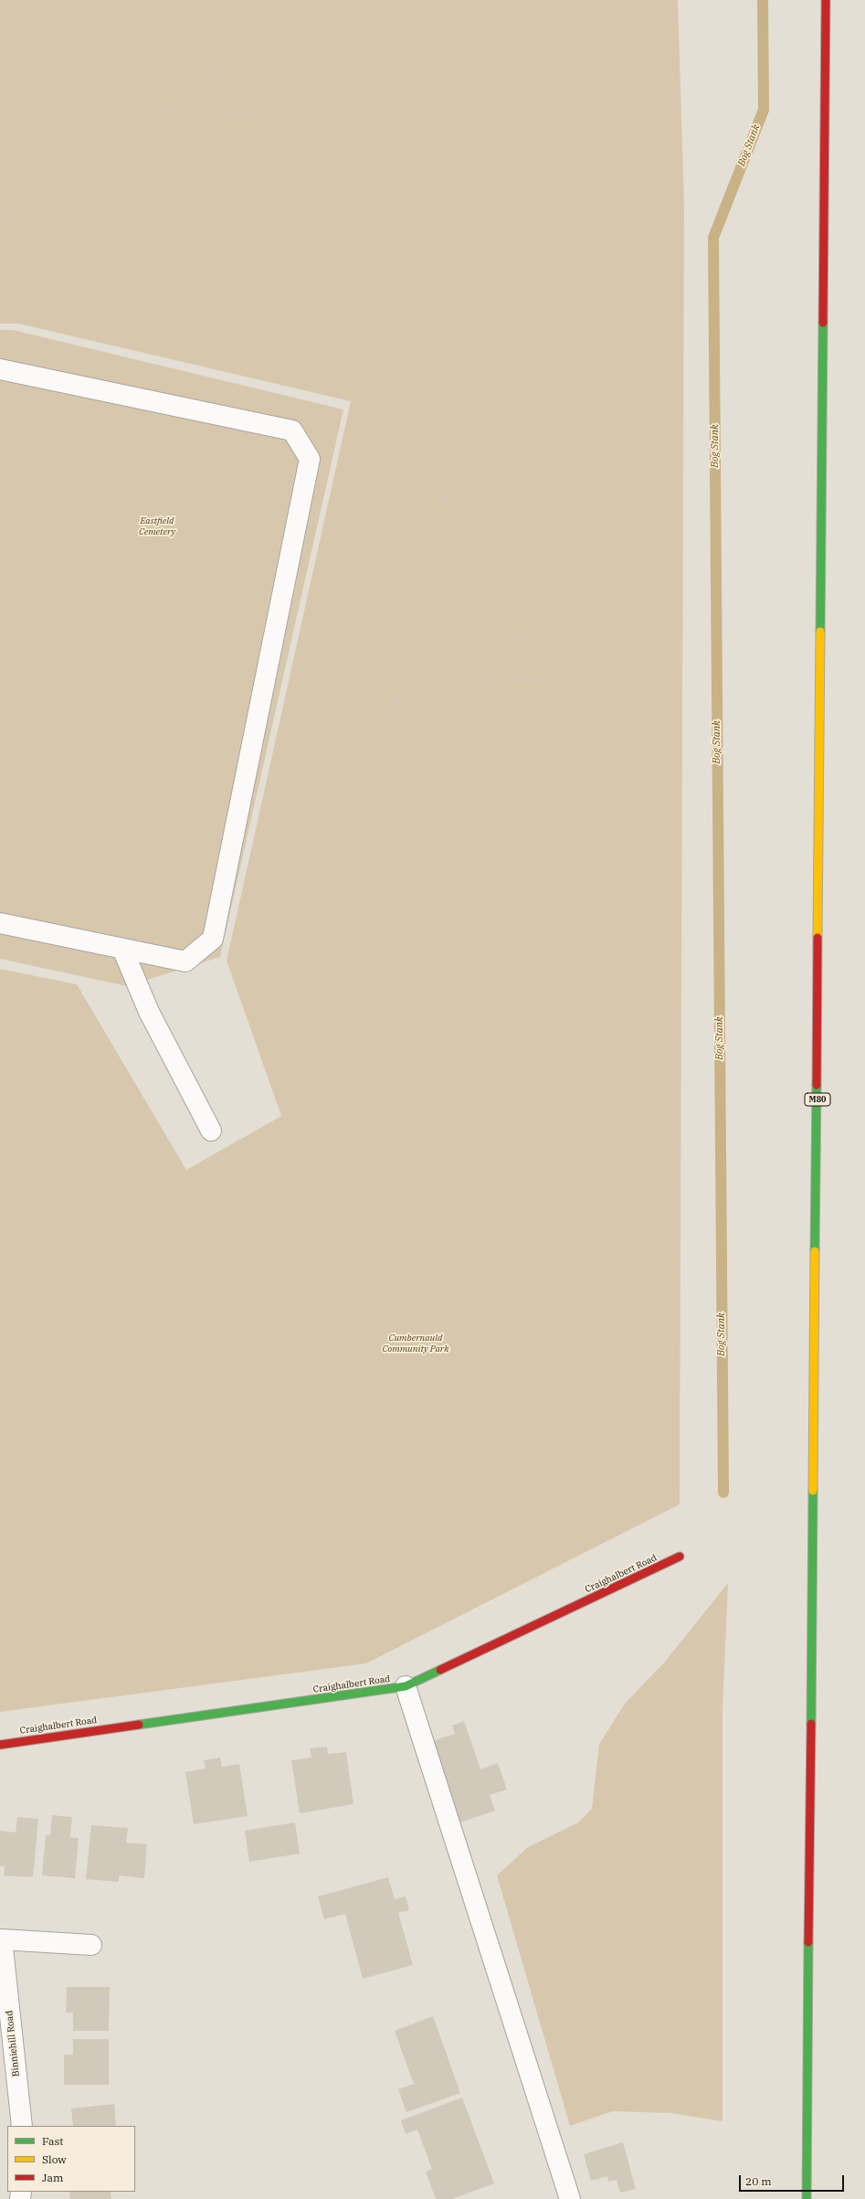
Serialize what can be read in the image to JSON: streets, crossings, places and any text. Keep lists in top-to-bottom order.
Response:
{
  "streets": {
    "main road": ["M80", "Craighalbert Road"],
    "street": ["Binniehill Road"]
  },
  "water": ["Bog Stank"],
  "parks": ["Eastfield Cemetery", "Cumbernauld Community Park"],
  "legend": ["Fast", "Slow", "Jam"],
  "scale_bar": "20 m"
}
